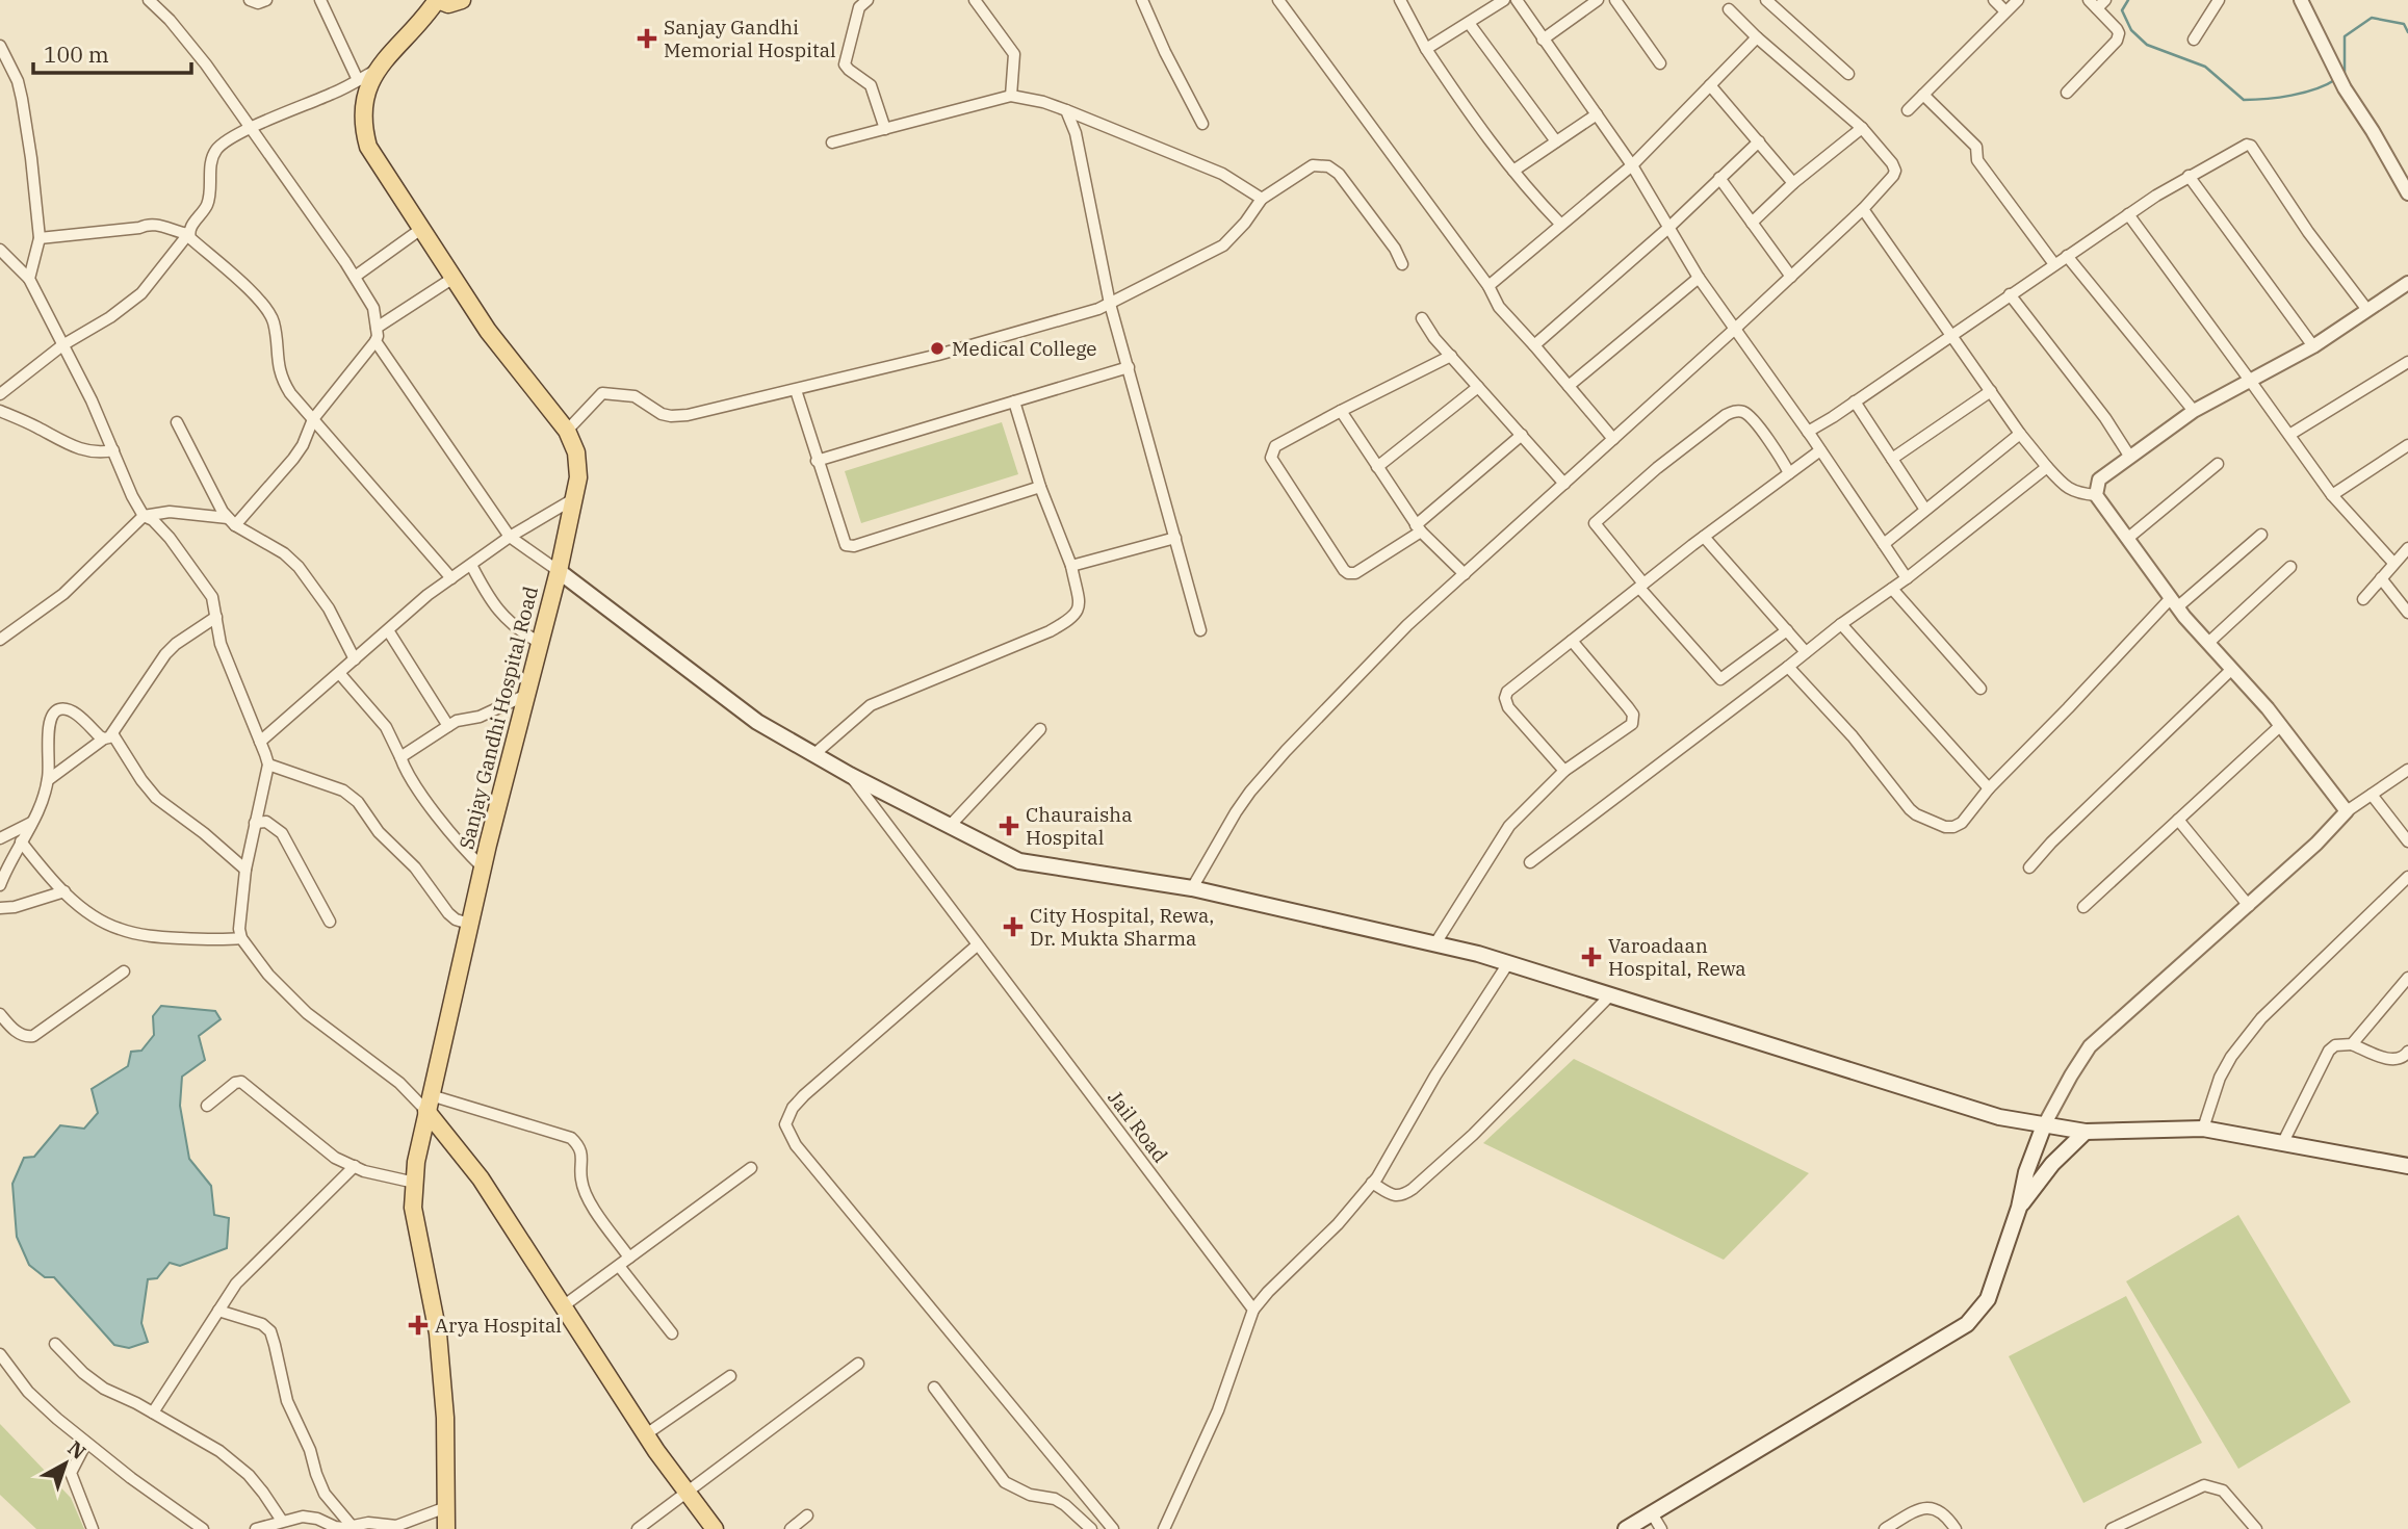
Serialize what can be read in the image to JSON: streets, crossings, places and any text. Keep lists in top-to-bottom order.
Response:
{
  "streets": {
    "main road": ["Sanjay Gandhi Hospital Road"],
    "street": ["Jail Road"]
  },
  "places": {
    "health": [
      "Sanjay Gandhi Memorial Hospital",
      "Chauraisha Hospital",
      "City Hospital, Rewa, Dr. Mukta Sharma",
      "Varoadaan Hospital, Rewa",
      "Arya Hospital"
    ],
    "other": ["Medical College"]
  },
  "scale_bar": "100 m",
  "north": "top right"
}
